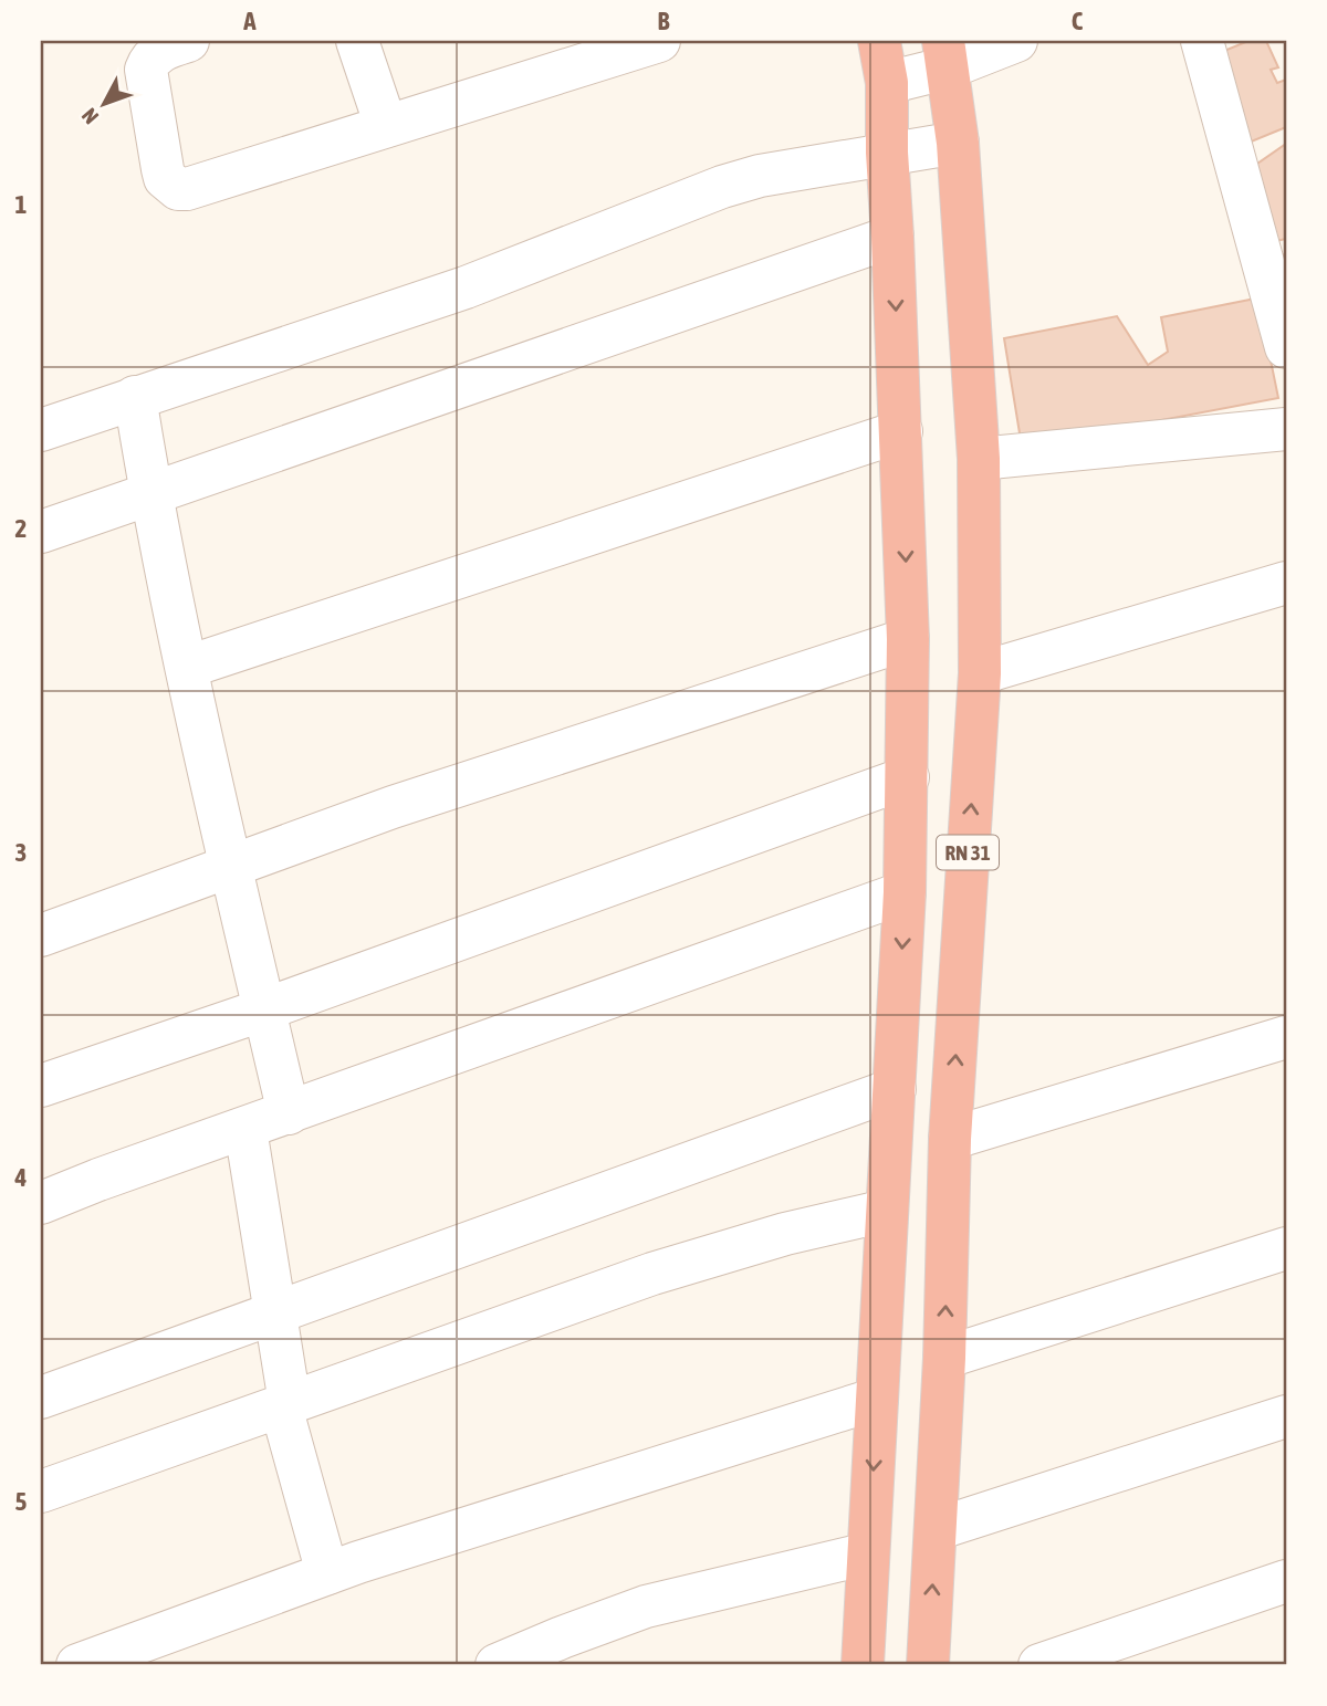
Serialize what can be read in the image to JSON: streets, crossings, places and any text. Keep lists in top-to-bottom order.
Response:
{
  "streets": {
    "highway": ["RN 31"]
  },
  "north": "bottom left",
  "grid": {
    "columns": ["A", "B", "C"],
    "rows": [
      "1",
      "2",
      "3",
      "4",
      "5"
    ]
  }
}
